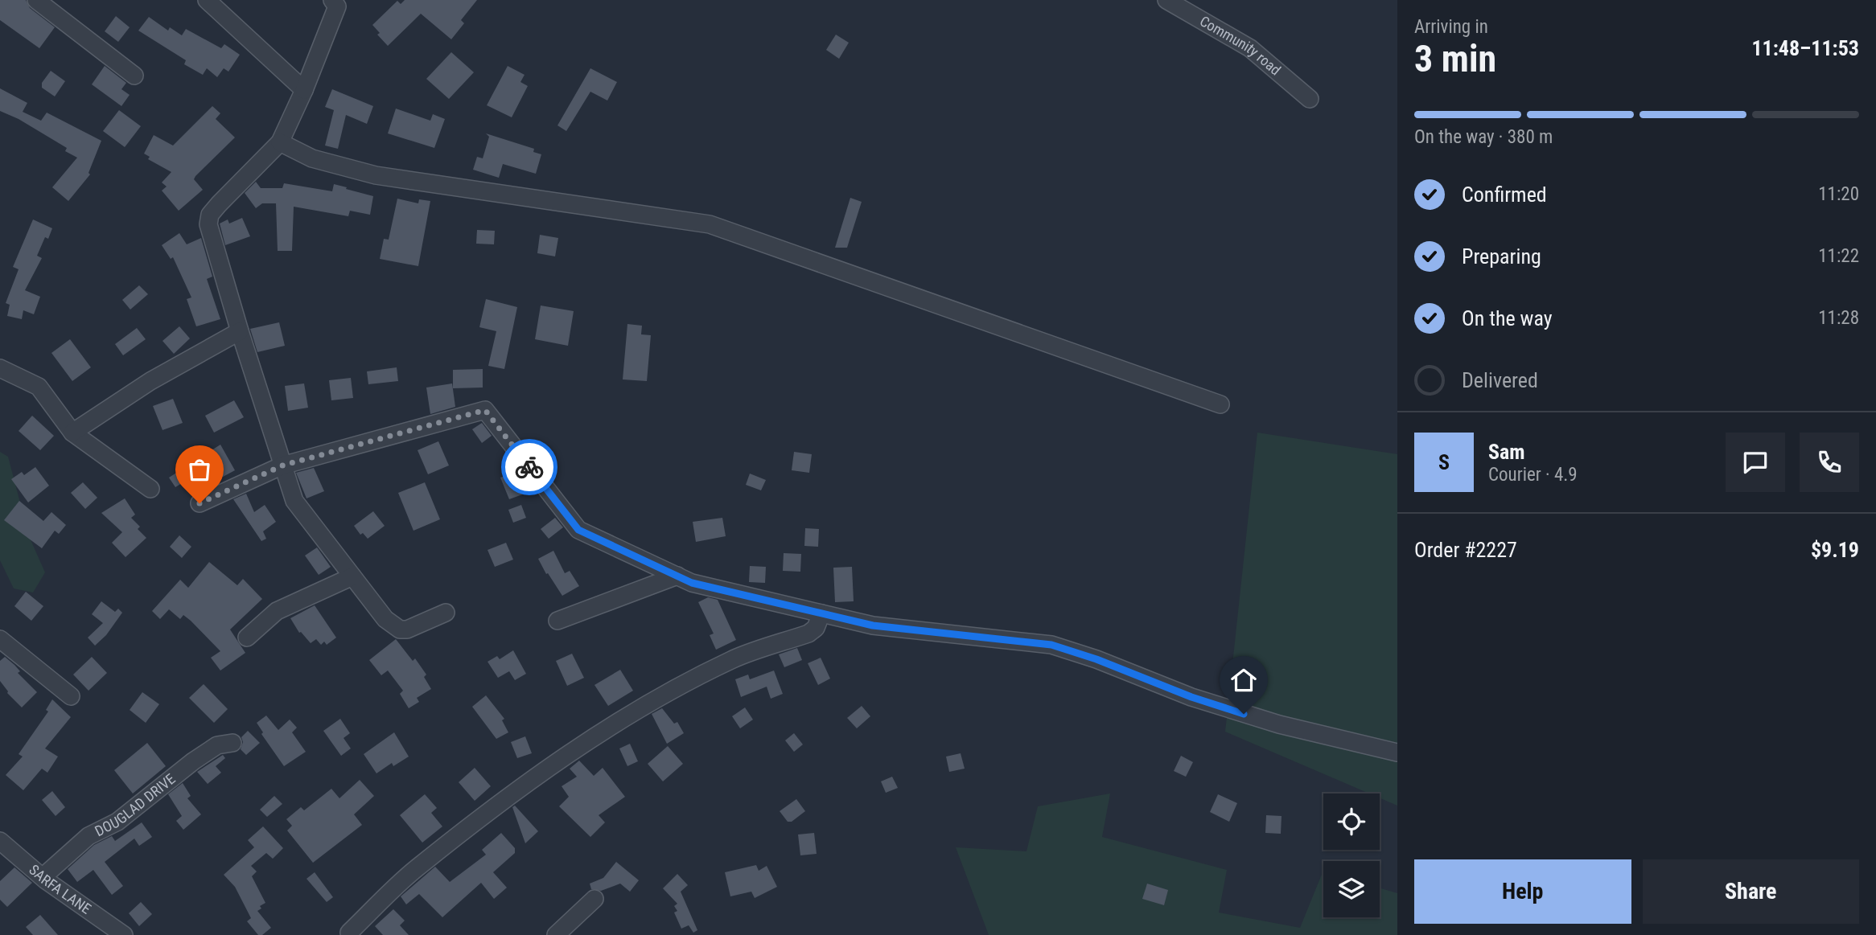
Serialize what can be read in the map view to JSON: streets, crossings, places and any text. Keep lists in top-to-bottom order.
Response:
{
  "streets": {
    "street": ["Community road", "DOUGLAD DRIVE", "SARFA LANE"]
  },
  "crossings": [
    ["DOUGLAD DRIVE", "SARFA LANE"]
  ],
  "page": {
    "heading": ["3 min", "Arriving in", "11:48–11:53"],
    "panel": [
      "Sam",
      "Courier · 4.9",
      "Order #2227",
      "$9.19"
    ],
    "bar": "On the way · 380 m",
    "list": [
      ["Confirmed", "11:20"],
      ["Preparing", "11:22"],
      ["On the way", "11:28"],
      "Delivered"
    ],
    "round": "S",
    "buttons": ["Help", "Share"]
  }
}
